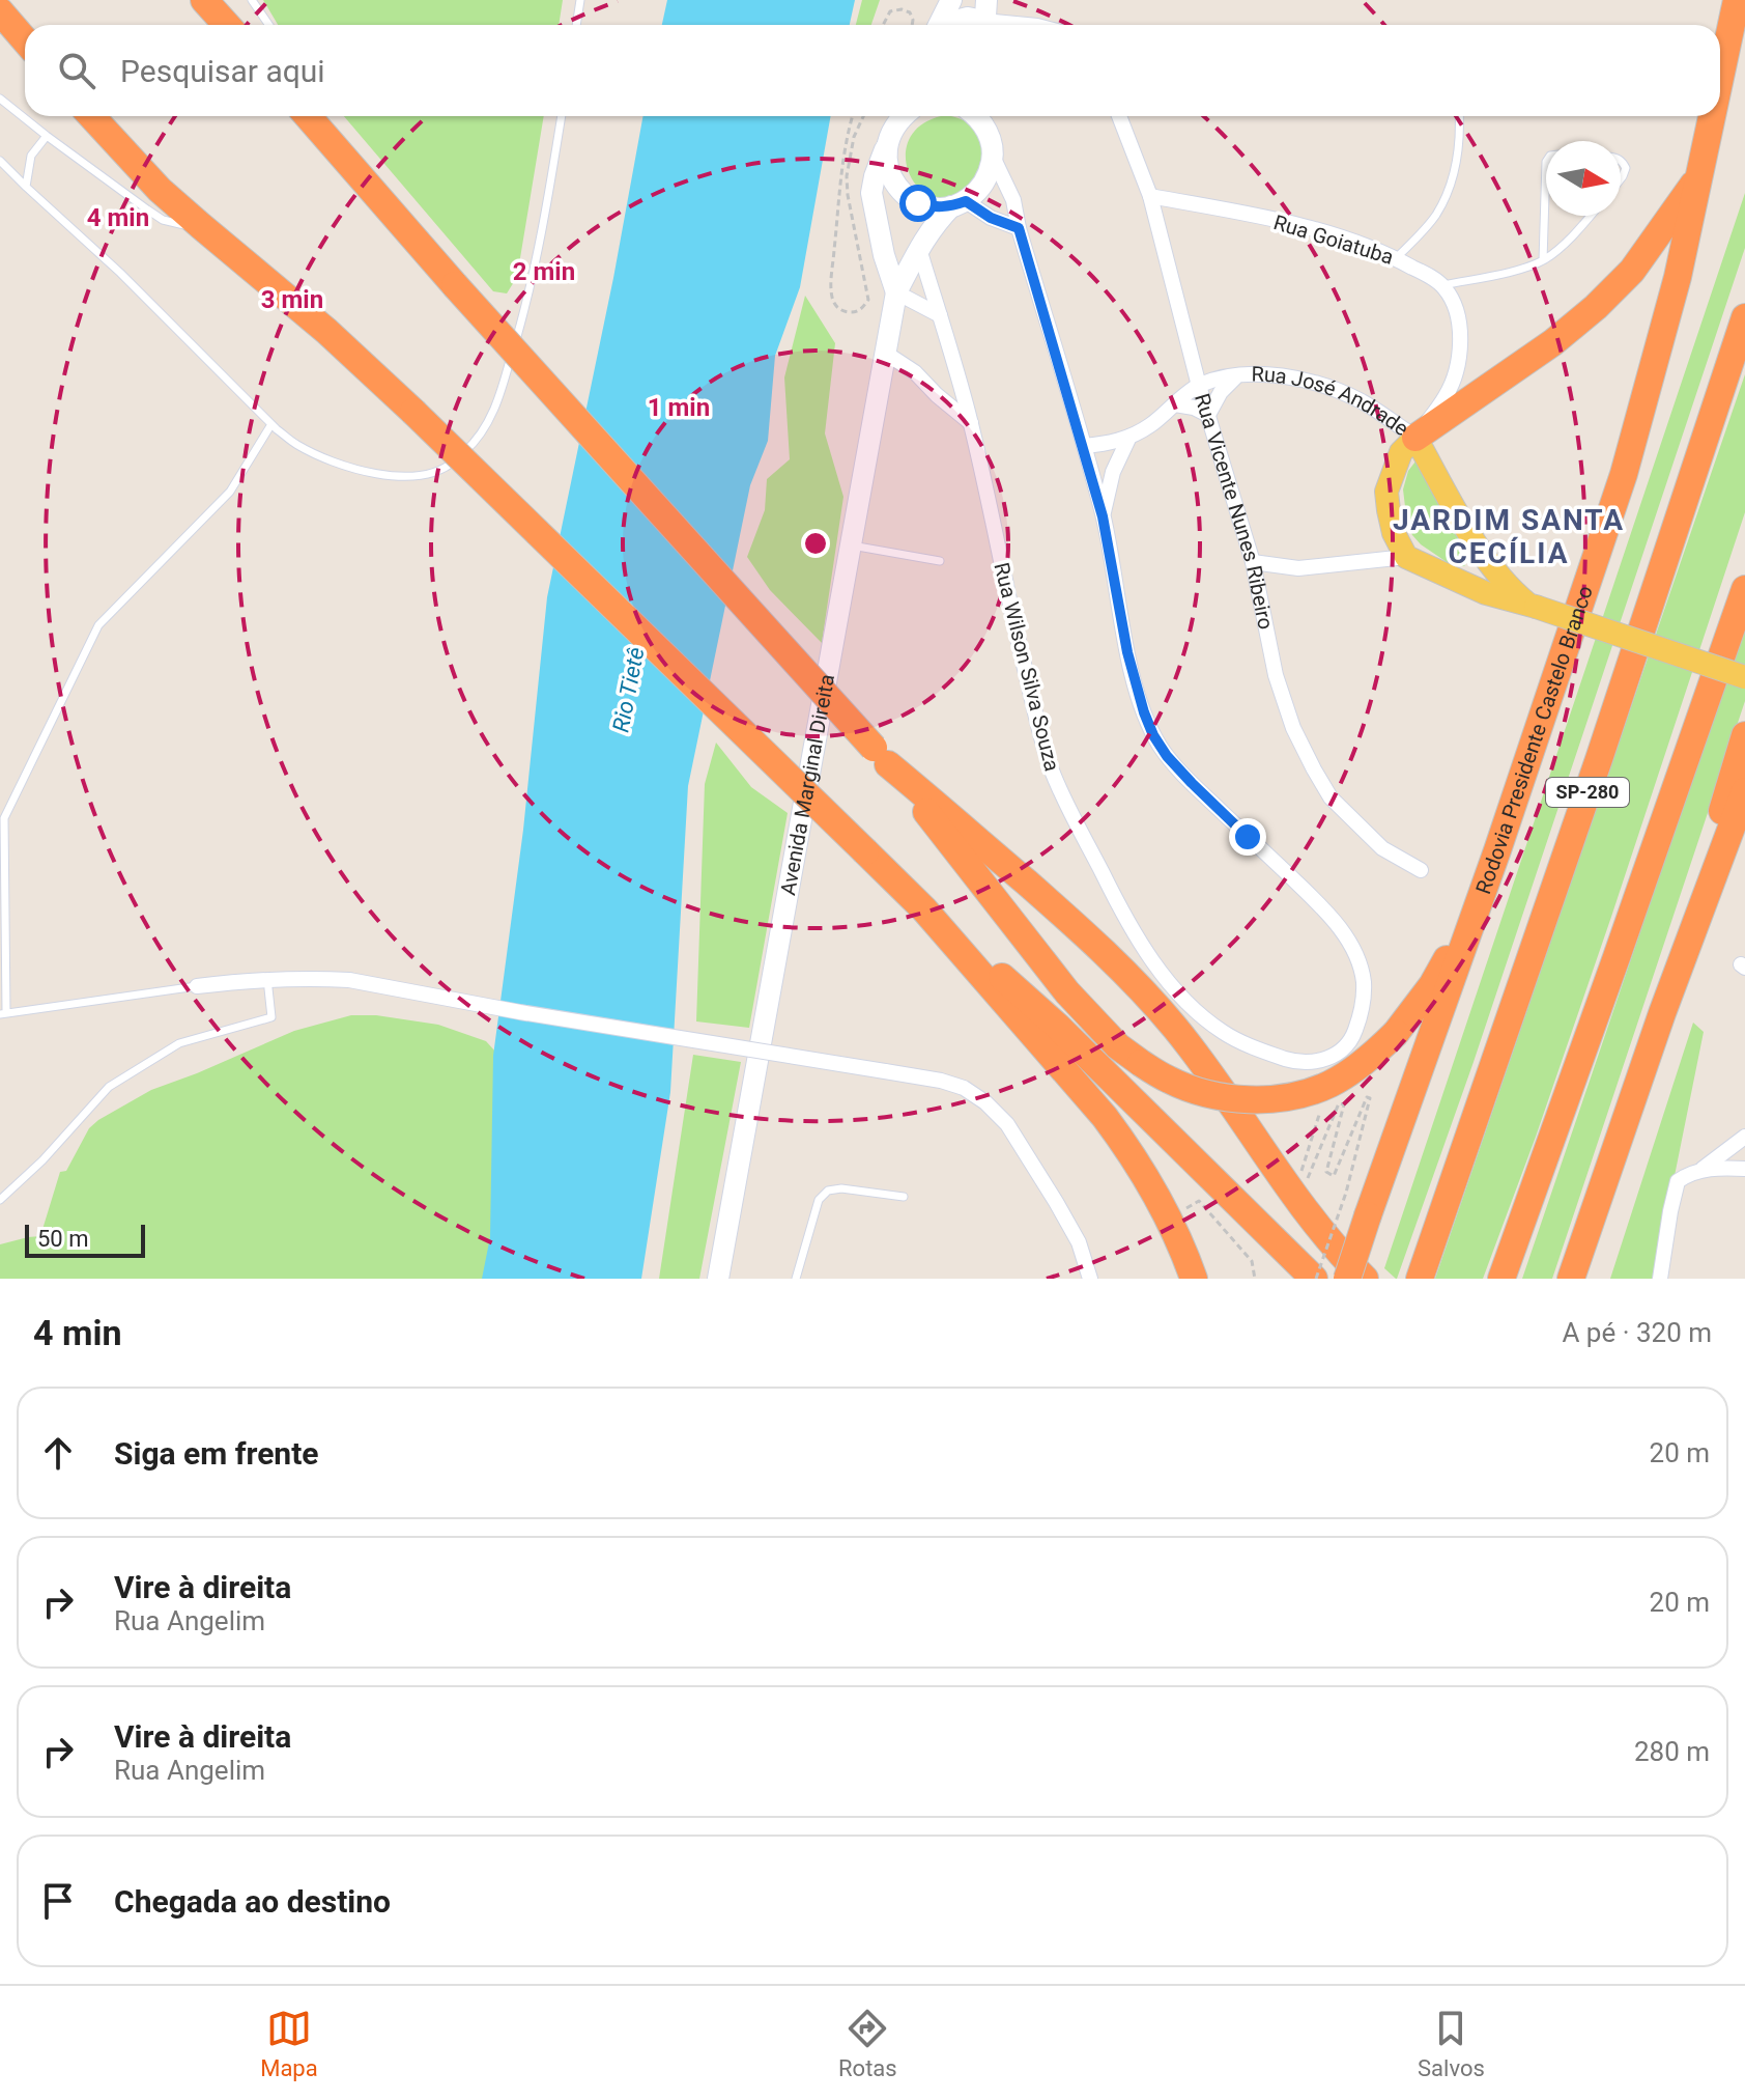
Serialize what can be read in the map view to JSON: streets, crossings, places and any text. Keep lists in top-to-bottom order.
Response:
{
  "streets": {
    "highway": ["Rodovia Presidente Castelo Branco", "SP-280"],
    "main road": ["Rua José Andrade", "Avenida Marginal Direita"],
    "street": ["Rua Goiatuba", "Rua Vicente Nunes Ribeiro", "Rua Wilson Silva Souza"]
  },
  "crossings": [
    ["Rua Goiatuba", "Rua Vicente Nunes Ribeiro"],
    ["Rua José Andrade", "Rua Vicente Nunes Ribeiro"],
    ["Rua Wilson Silva Souza", "Avenida Marginal Direita"]
  ],
  "districts": ["JARDIM SANTA CECÍLIA"],
  "water": ["Rio Tietê"],
  "scale_bar": "50 m",
  "north": "right",
  "page": {
    "search": "Pesquisar aqui",
    "scale": "50 m",
    "heading": ["4 min", "A pé · 320 m"],
    "list": [
      ["Siga em frente", "20 m"],
      ["Vire à direita", "Rua Angelim", "20 m"],
      ["Vire à direita", "Rua Angelim", "280 m"],
      "Chegada ao destino"
    ],
    "nav": ["Mapa", "Rotas", "Salvos"]
  },
  "rings": [
    "4 min",
    "2 min",
    "3 min",
    "1 min"
  ]
}
